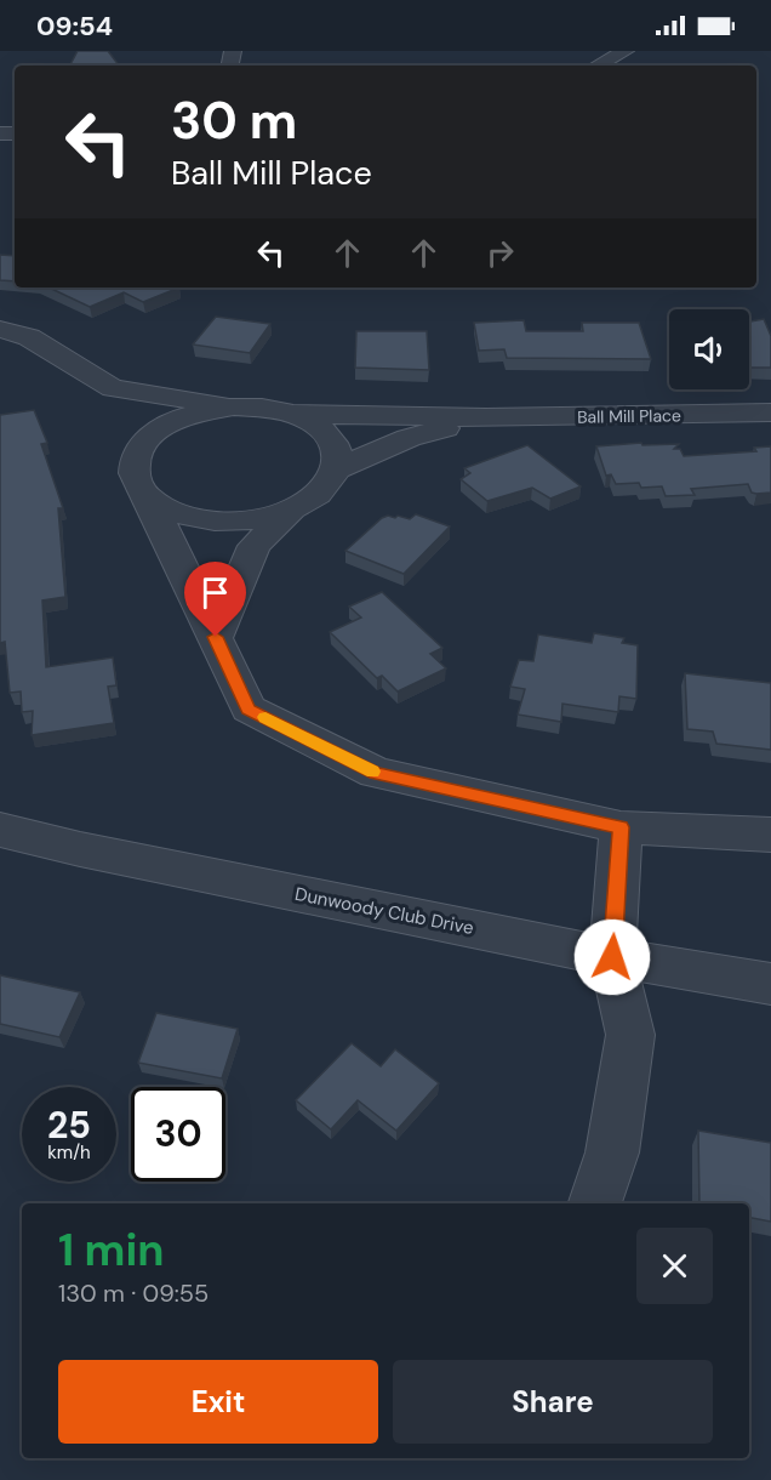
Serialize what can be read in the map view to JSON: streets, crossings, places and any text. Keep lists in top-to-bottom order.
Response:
{
  "streets": {
    "street": ["Ball Mill Place", "Dunwoody Club Drive"]
  },
  "page": {
    "status": "09:54",
    "turn": ["30 m", "Ball Mill Place"],
    "speed": "25 km/h",
    "limit": "30",
    "heading": ["1 min", "130 m · 09:55"],
    "buttons": ["Exit", "Share"]
  }
}
